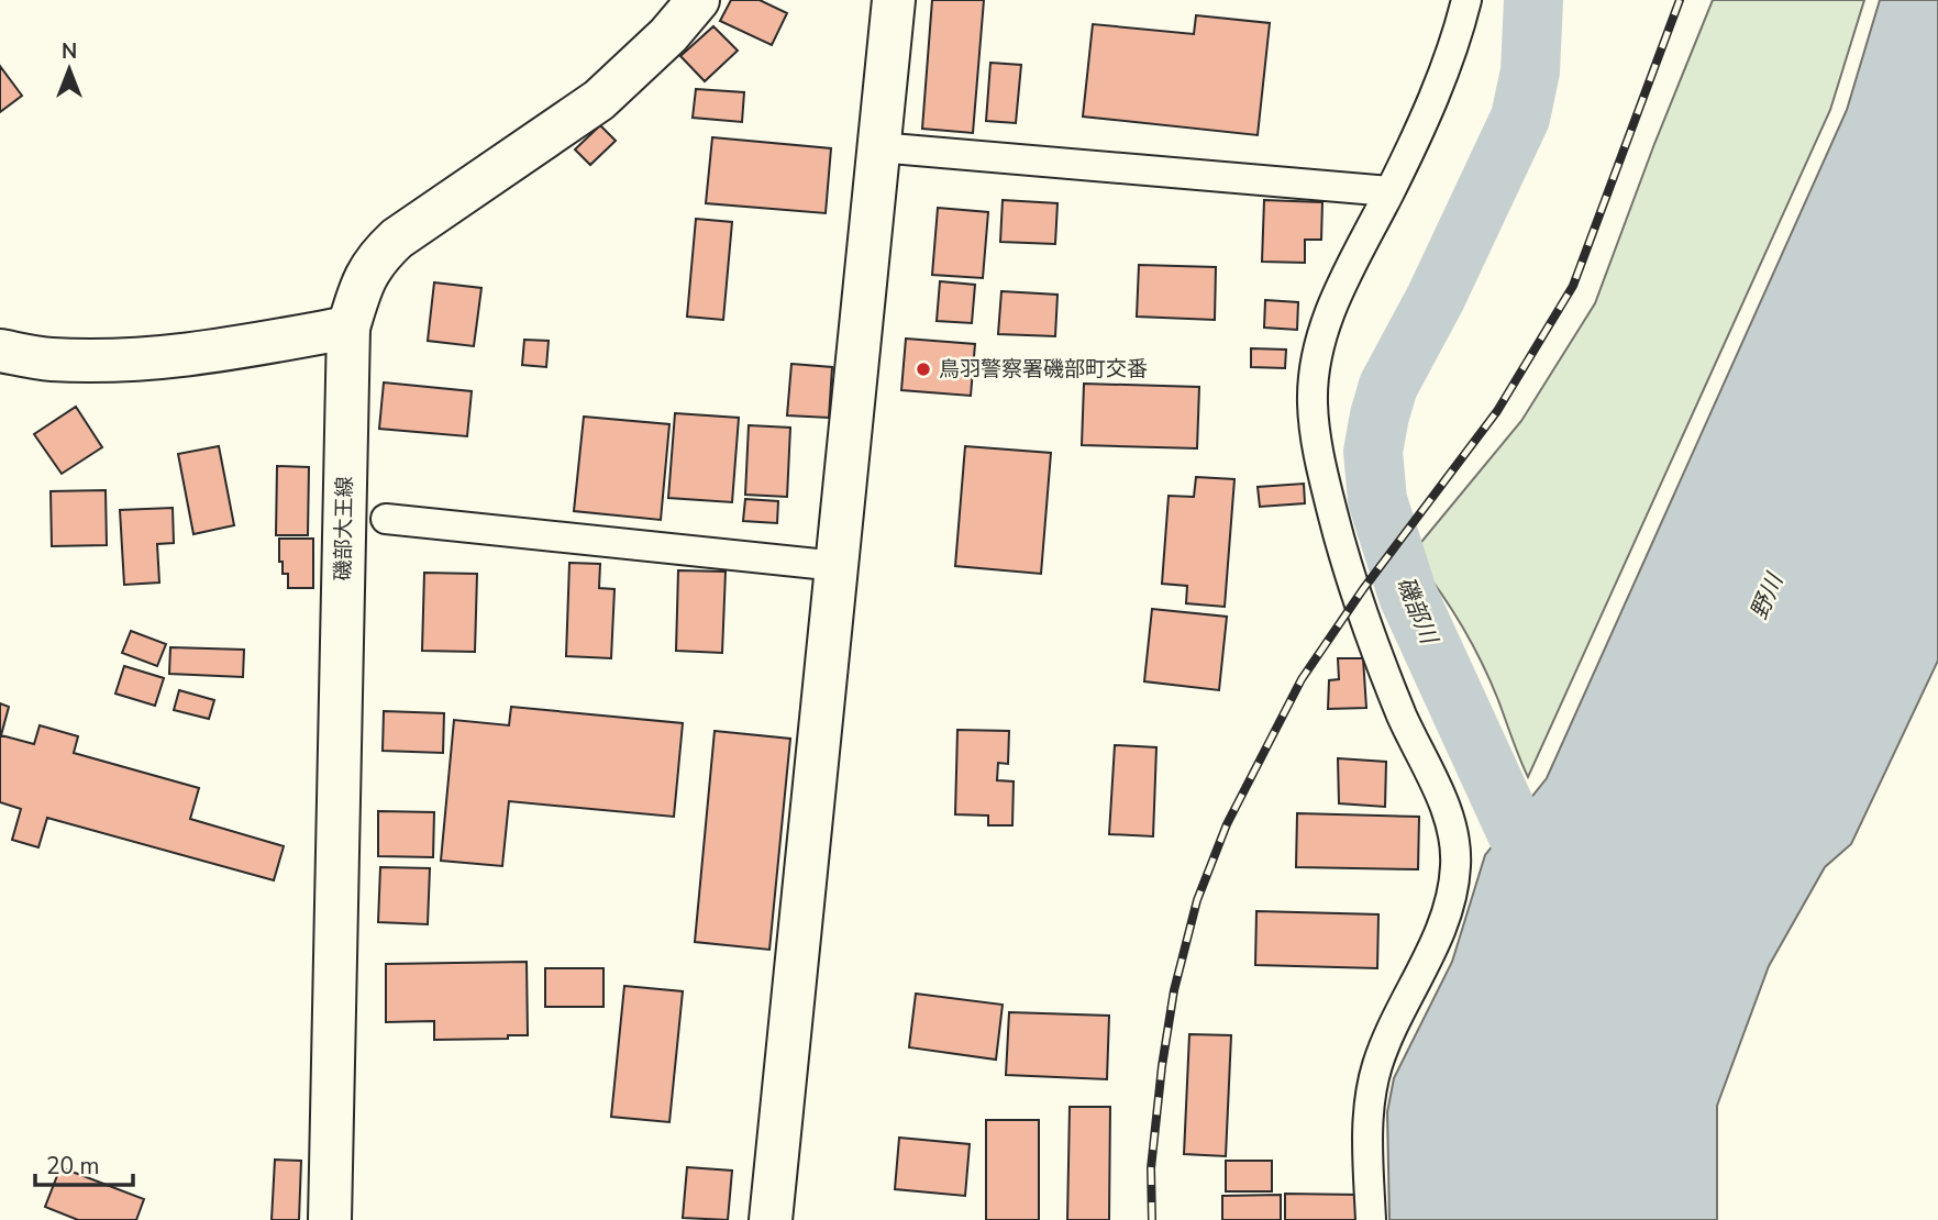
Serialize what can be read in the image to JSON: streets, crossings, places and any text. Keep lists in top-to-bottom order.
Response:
{
  "streets": {
    "street": ["磯部大王線"]
  },
  "water": ["野川", "磯部川"],
  "places": ["鳥羽警察署磯部町交番"],
  "scale_bar": "20 m",
  "north": "top"
}
